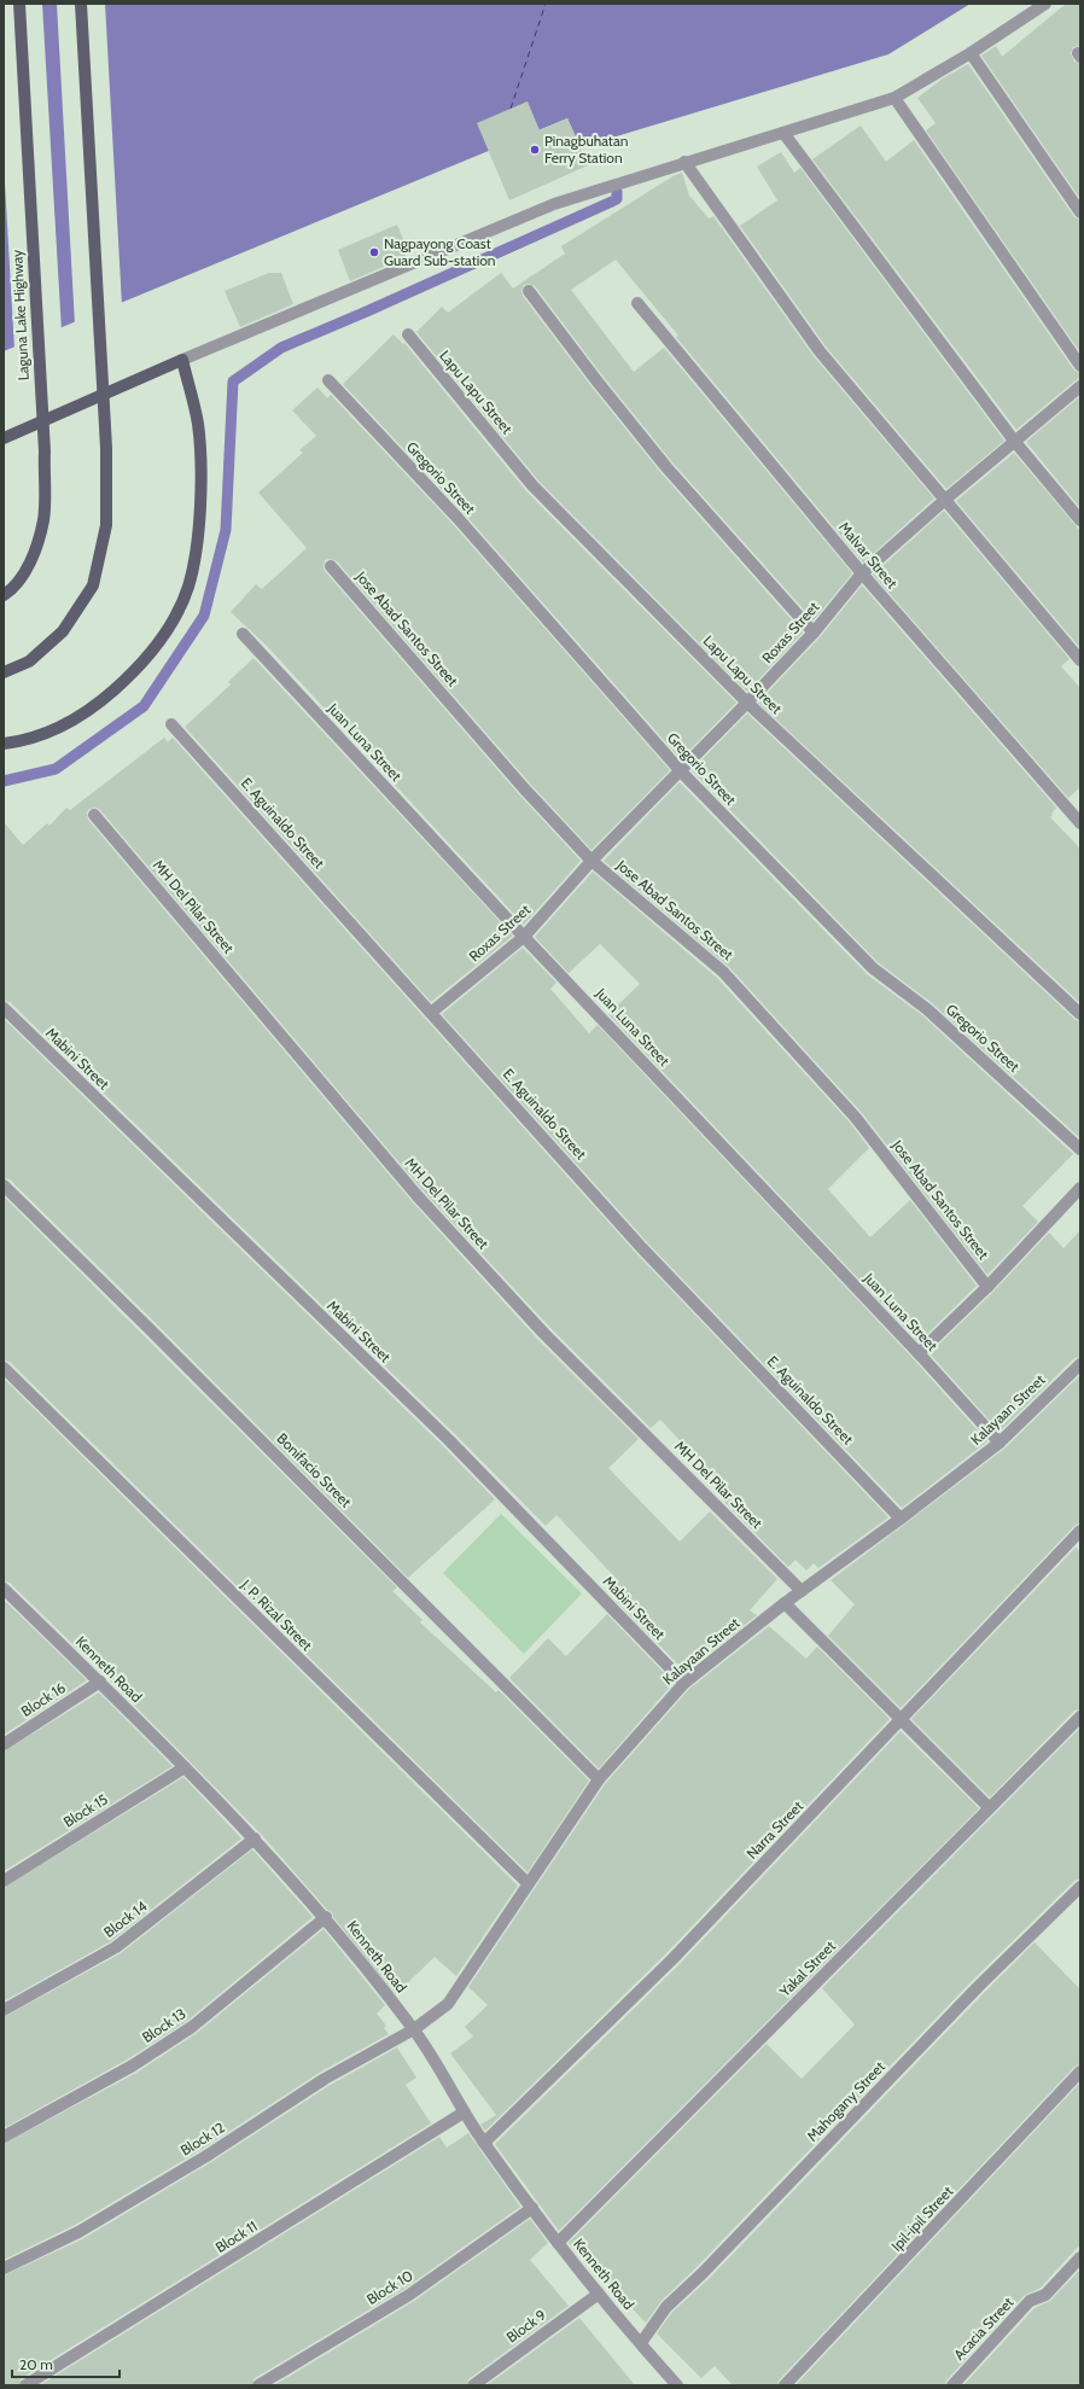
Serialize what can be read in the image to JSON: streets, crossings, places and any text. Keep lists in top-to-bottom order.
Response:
{
  "streets": {
    "main road": ["Laguna Lake Highway"],
    "street": [
      "Lapu Lapu Street",
      "Gregorio Street",
      "Malvar Street",
      "Jose Abad Santos Street",
      "Roxas Street",
      "Juan Luna Street",
      "E. Aguinaldo Street",
      "MH Del Pilar Street",
      "Mabini Street",
      "Kalayaan Street",
      "Bonifacio Street",
      "J. P. Rizal Street",
      "Kenneth Road",
      "Block 16",
      "Block 15",
      "Narra Street",
      "Block 14",
      "Yakal Street",
      "Block 13",
      "Mahogany Street",
      "Block 12",
      "Ipil-ipil Street",
      "Block 11",
      "Block 10",
      "Block 9",
      "Acacia Street"
    ]
  },
  "crossings": [
    ["Lapu Lapu Street", "Roxas Street"],
    ["Gregorio Street", "Roxas Street"],
    ["Malvar Street", "Roxas Street"],
    ["Jose Abad Santos Street", "Roxas Street"],
    ["Roxas Street", "Juan Luna Street"],
    ["Roxas Street", "E. Aguinaldo Street"],
    ["Juan Luna Street", "Kalayaan Street"],
    ["E. Aguinaldo Street", "Kalayaan Street"],
    ["MH Del Pilar Street", "Kalayaan Street"],
    ["Mabini Street", "Kalayaan Street"],
    ["Kalayaan Street", "Bonifacio Street"],
    ["Kalayaan Street", "J. P. Rizal Street"],
    ["Kalayaan Street", "Kenneth Road"],
    ["Kalayaan Street", "Block 12"],
    ["Kenneth Road", "Block 16"],
    ["Kenneth Road", "Block 15"],
    ["Kenneth Road", "Narra Street"],
    ["Kenneth Road", "Block 14"],
    ["Kenneth Road", "Yakal Street"],
    ["Kenneth Road", "Block 13"],
    ["Kenneth Road", "Mahogany Street"],
    ["Kenneth Road", "Block 12"],
    ["Kenneth Road", "Block 11"],
    ["Kenneth Road", "Block 10"],
    ["Kenneth Road", "Block 9"]
  ],
  "places": ["Pinagbuhatan Ferry Station", "Nagpayong Coast Guard Sub-station"],
  "scale_bar": "20 m"
}
